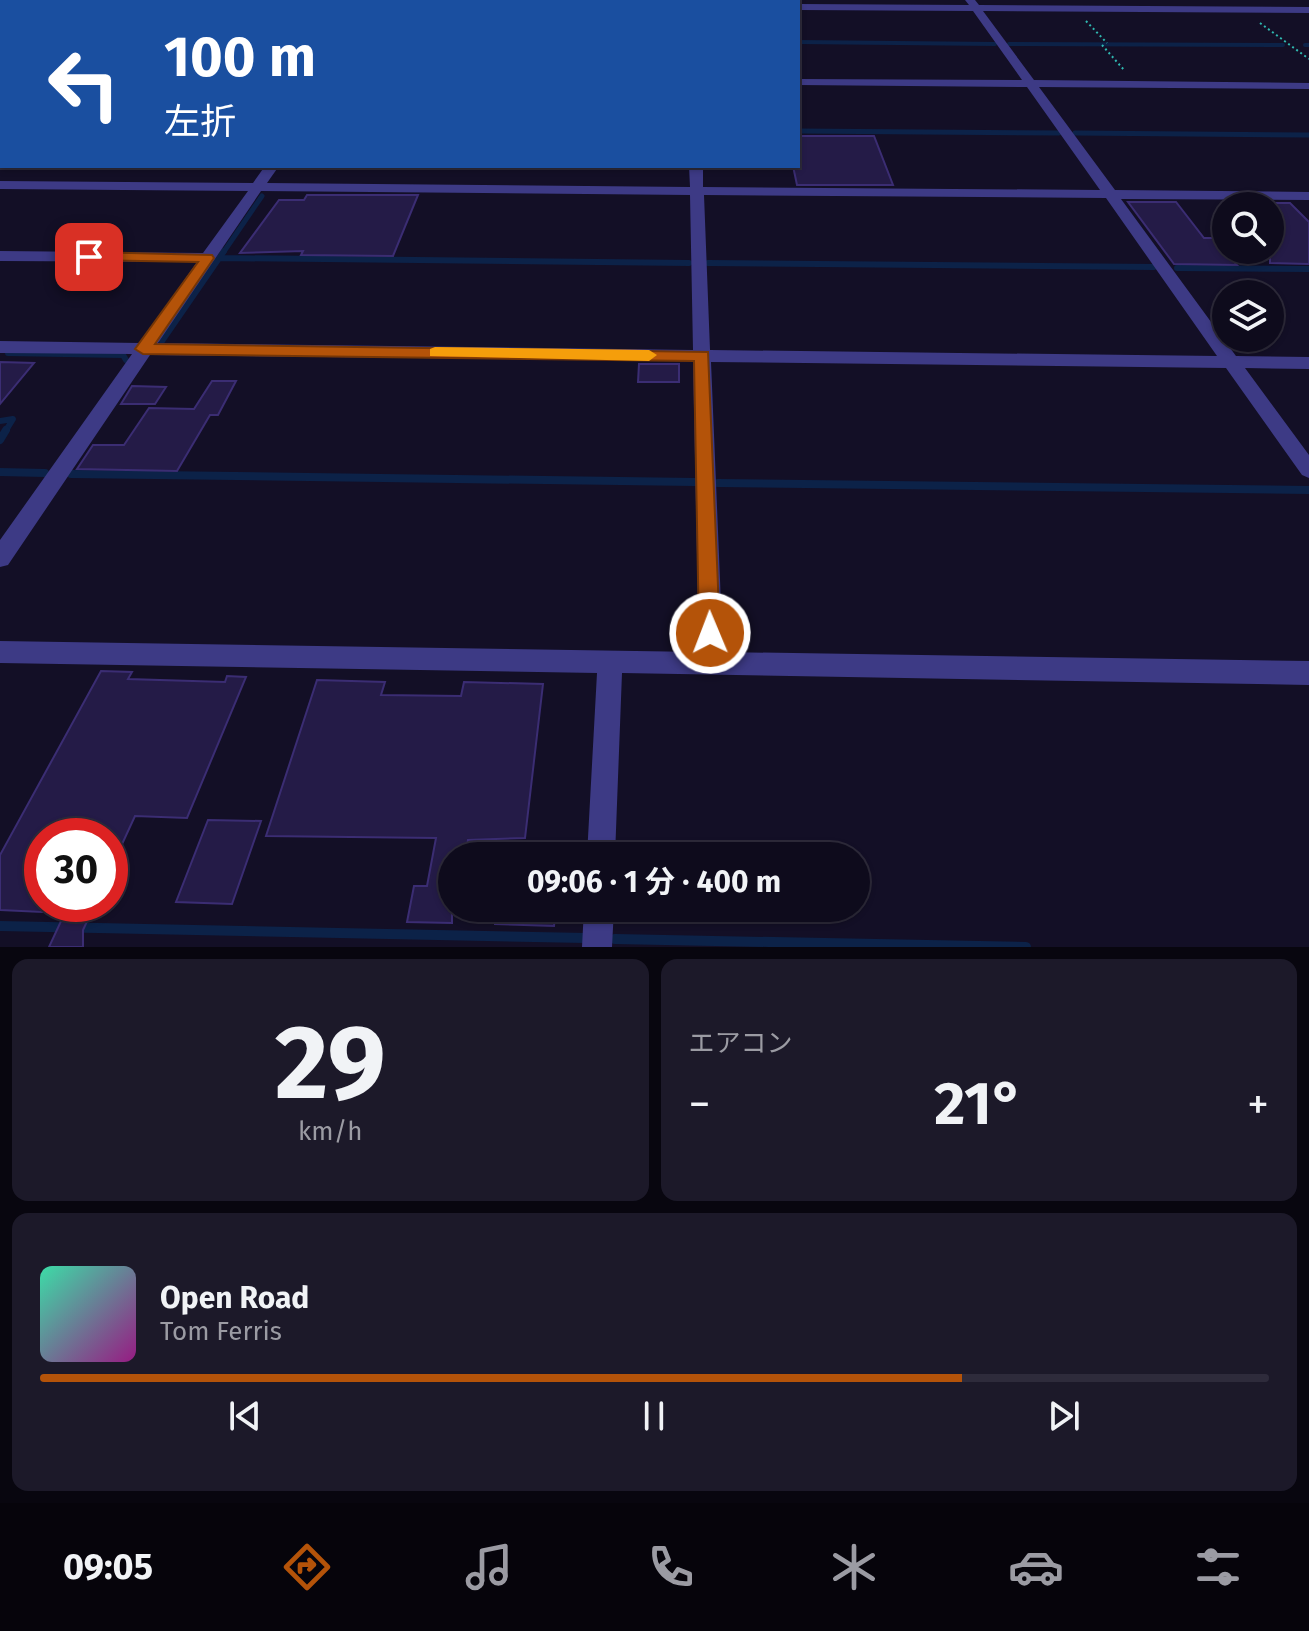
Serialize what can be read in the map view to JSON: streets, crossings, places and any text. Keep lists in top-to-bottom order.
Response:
{
  "page": {
    "turn": ["100 m", "左折"],
    "limit": "30",
    "trip": "09:06 · 1 分 · 400 m",
    "tile": [
      ["29", "km/h"],
      "エアコン"
    ],
    "heat": ["−", "21°", "+"],
    "song": ["Open Road", "Tom Ferris"],
    "tabs": "09:05"
  }
}
